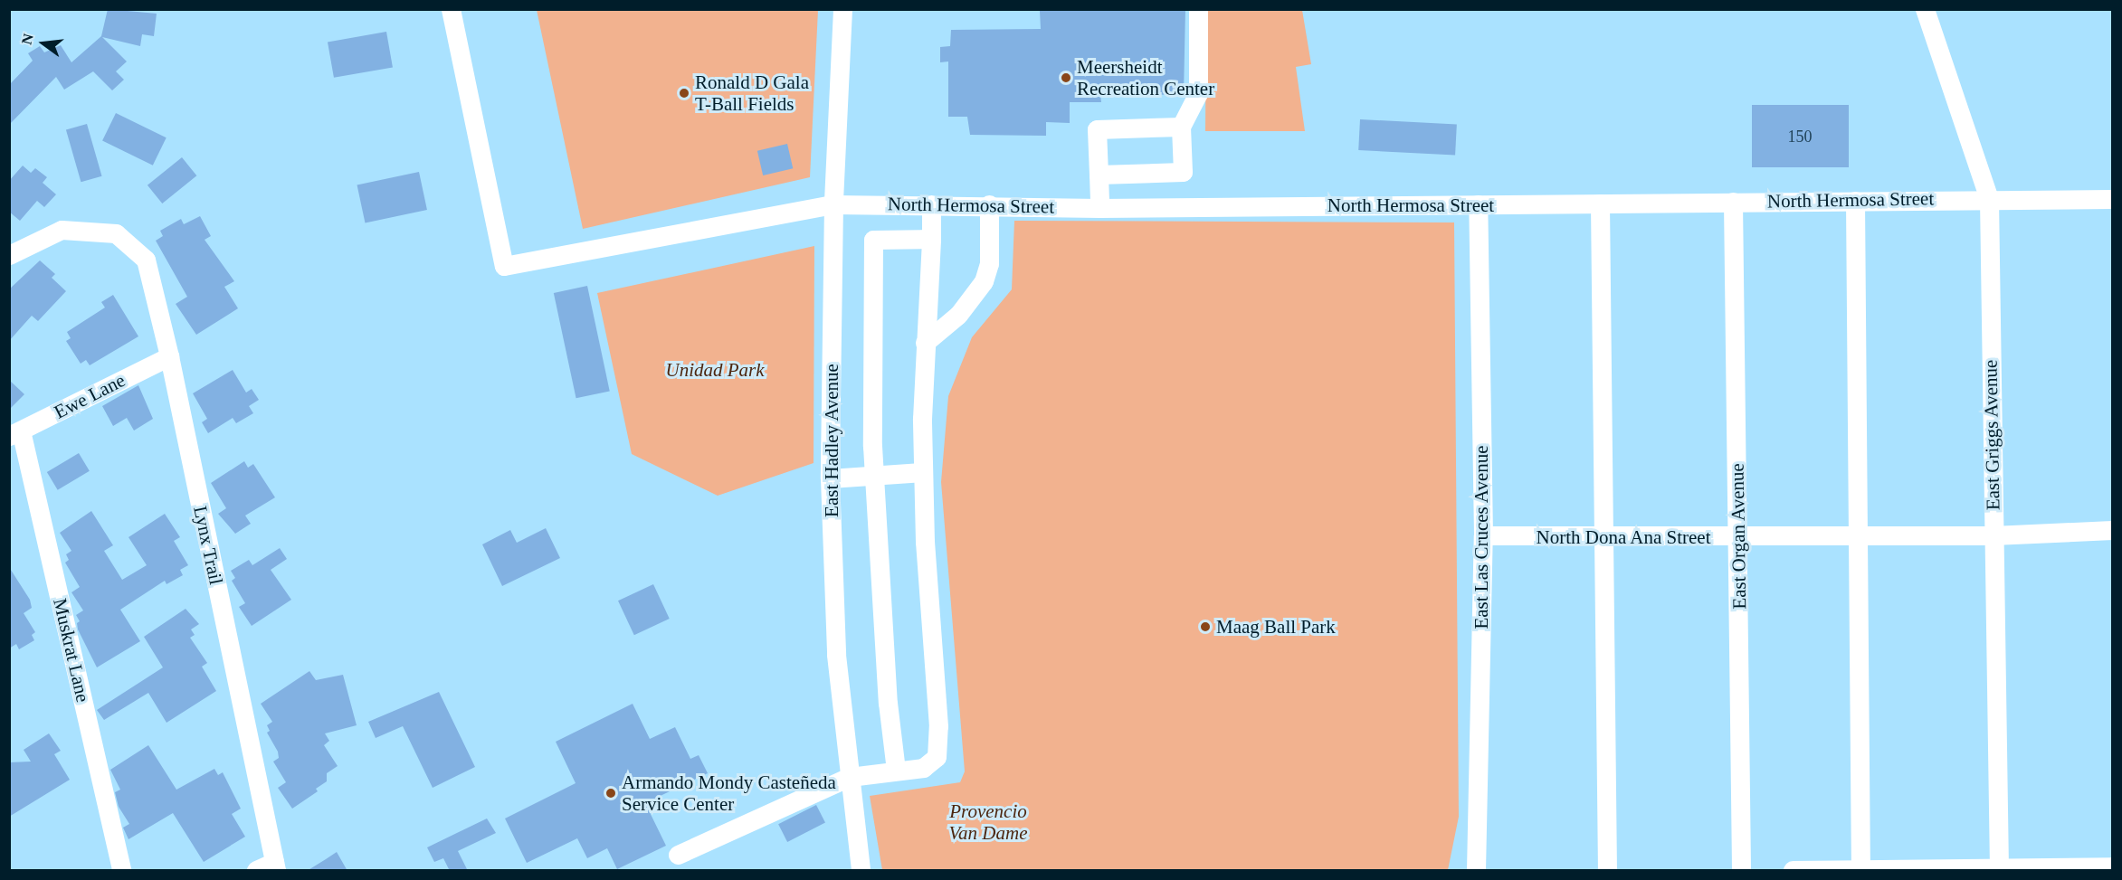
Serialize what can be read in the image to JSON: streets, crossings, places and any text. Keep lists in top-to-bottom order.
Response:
{
  "streets": {
    "street": [
      "North Hermosa Street",
      "Ewe Lane",
      "East Griggs Avenue",
      "East Hadley Avenue",
      "East Organ Avenue",
      "East Las Cruces Avenue",
      "North Dona Ana Street",
      "Lynx Trail",
      "Muskrat Lane"
    ]
  },
  "crossings": [
    ["North Hermosa Street", "East Griggs Avenue"],
    ["North Hermosa Street", "East Hadley Avenue"],
    ["North Hermosa Street", "East Organ Avenue"],
    ["North Hermosa Street", "East Las Cruces Avenue"],
    ["Ewe Lane", "Lynx Trail"],
    ["Ewe Lane", "Muskrat Lane"],
    ["East Griggs Avenue", "North Dona Ana Street"],
    ["East Organ Avenue", "North Dona Ana Street"],
    ["East Las Cruces Avenue", "North Dona Ana Street"]
  ],
  "parks": ["Unidad Park", "Provencio Van Dame"],
  "places": [
    "Meersheidt Recreation Center",
    "Ronald D Gala T-Ball Fields",
    "Maag Ball Park",
    "Armando Mondy Casteñeda Service Center"
  ],
  "house_numbers": ["150"],
  "north": "left"
}
